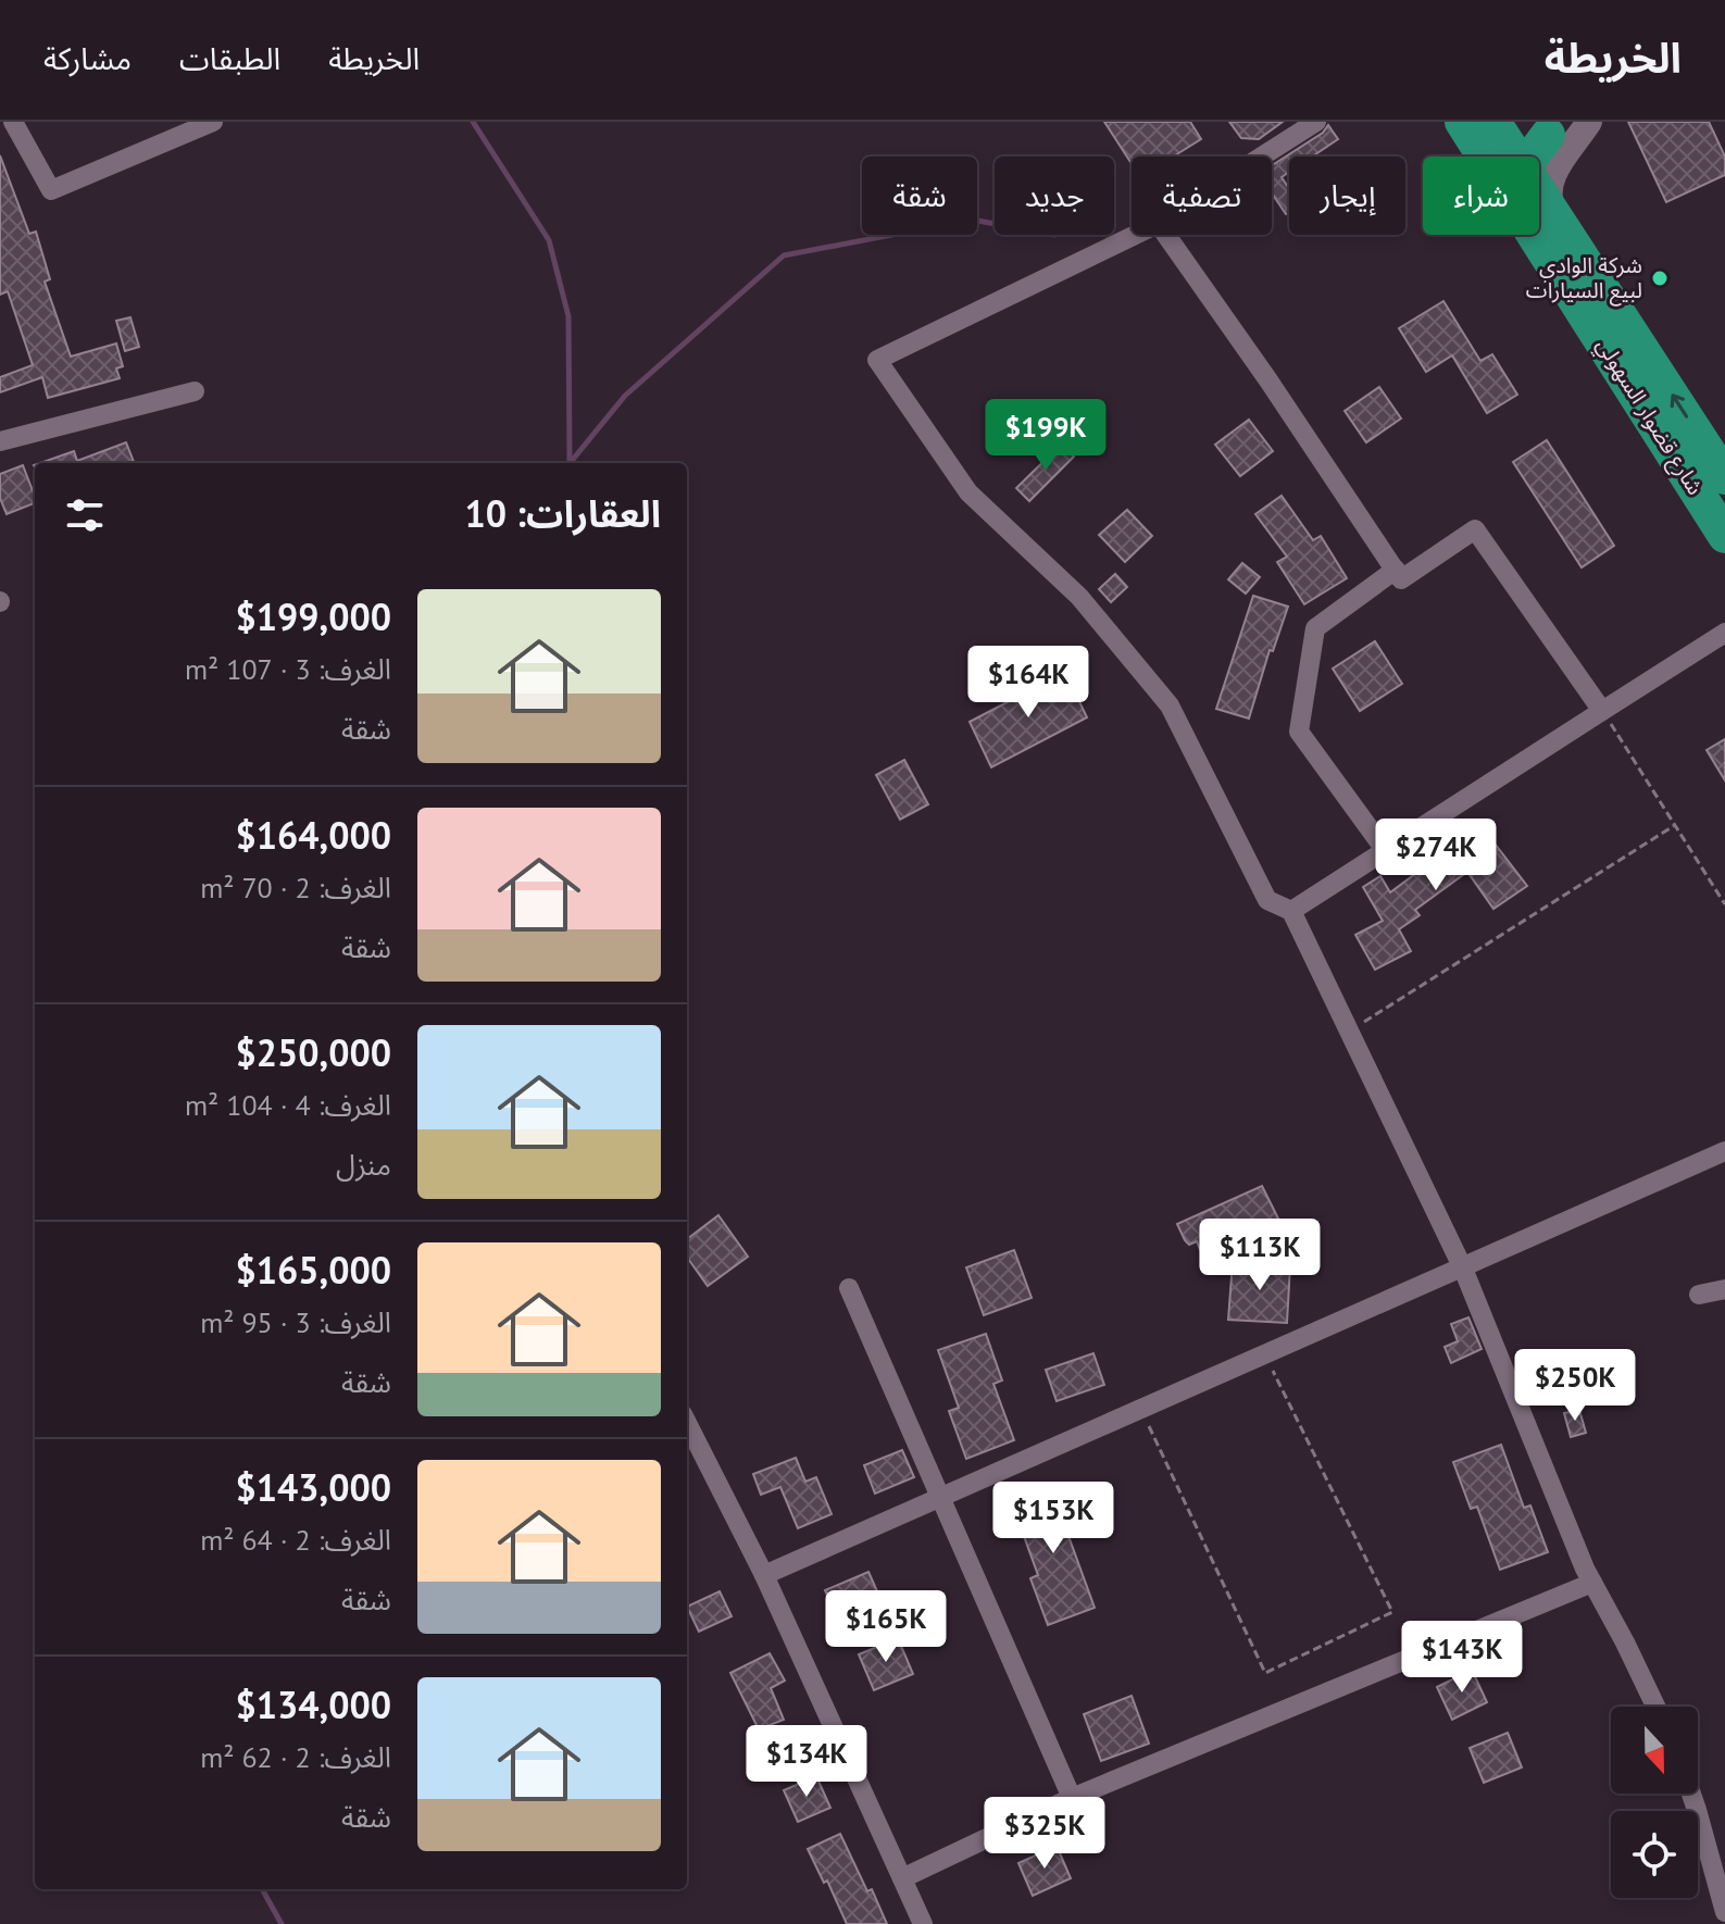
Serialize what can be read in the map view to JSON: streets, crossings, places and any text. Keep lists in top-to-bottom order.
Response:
{
  "streets": {
    "highway": ["شارع قضوار السهولي"]
  },
  "places": ["شركة الوادي لبيع السيارات"],
  "north": "bottom",
  "page": {
    "header": "الخريطة",
    "nav": ["الخريطة", "الطبقات", "مشاركة"],
    "chip": [
      "شراء",
      "إيجار",
      "تصفية",
      "جديد",
      "شقة"
    ],
    "price": [
      "$199K",
      "$164K",
      "$274K",
      "$113K",
      "$250K",
      "$153K",
      "$165K",
      "$143K",
      "$134K",
      "$325K"
    ],
    "heading": "العقارات: 10",
    "list": [
      {
        "name": "$199,000",
        "note": "الغرف: 3 · 107 m² · شقة"
      },
      {
        "name": "$164,000",
        "note": "الغرف: 2 · 70 m² · شقة"
      },
      {
        "name": "$250,000",
        "note": "الغرف: 4 · 104 m² · منزل"
      },
      {
        "name": "$165,000",
        "note": "الغرف: 3 · 95 m² · شقة"
      },
      {
        "name": "$143,000",
        "note": "الغرف: 2 · 64 m² · شقة"
      },
      {
        "name": "$134,000",
        "note": "الغرف: 2 · 62 m² · شقة"
      }
    ]
  }
}
